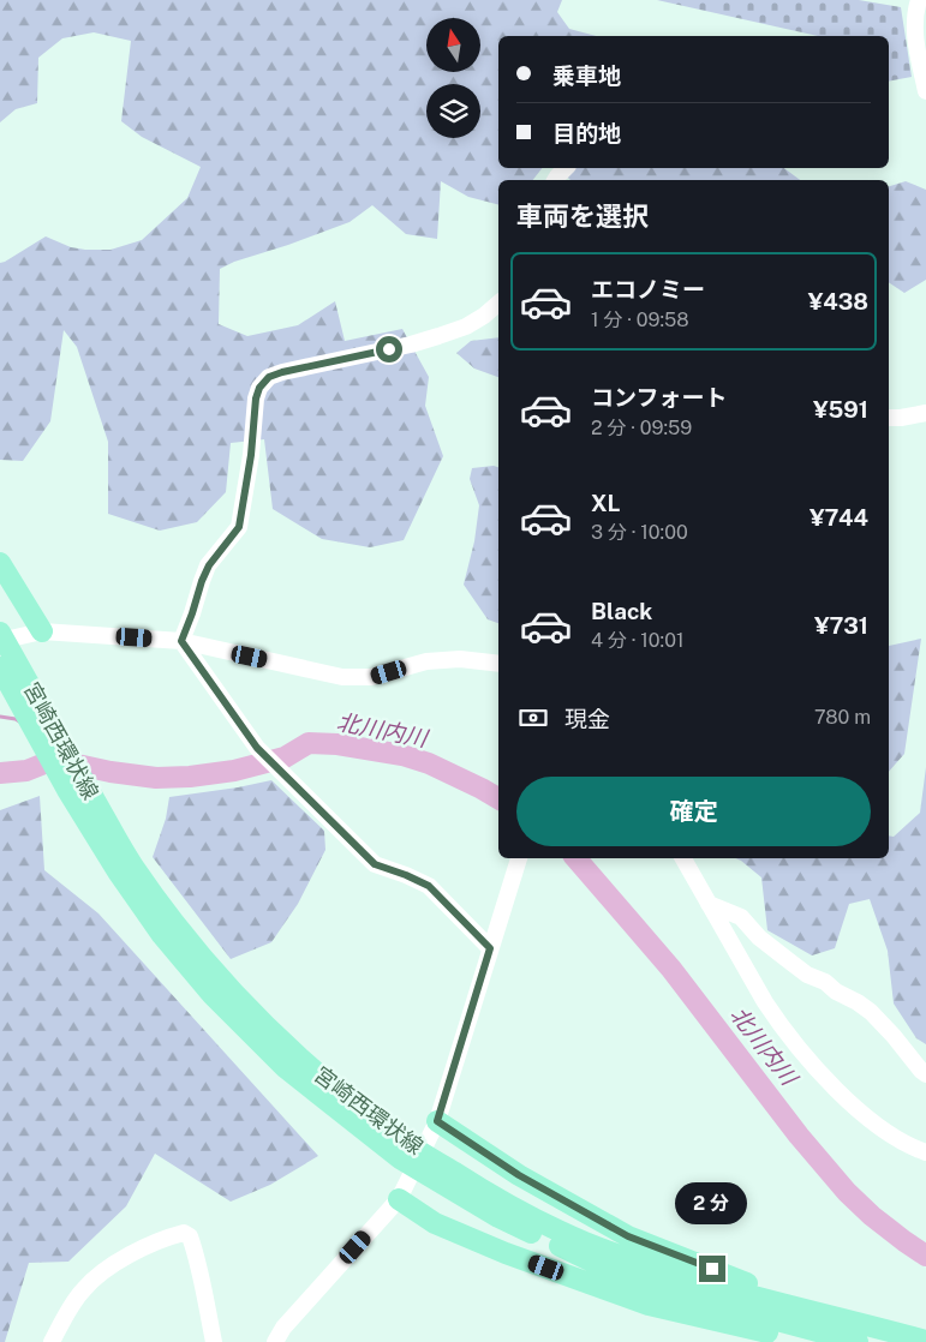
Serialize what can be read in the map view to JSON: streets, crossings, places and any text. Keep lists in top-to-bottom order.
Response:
{
  "streets": {
    "main road": ["宮崎西環状線"]
  },
  "water": ["北川内川"],
  "north": "top",
  "page": {
    "banner": ["乗車地", "目的地"],
    "heading": "車両を選択",
    "list": [
      {
        "name": "エコノミー",
        "note": "1 分 · 09:58",
        "value": "¥438"
      },
      {
        "name": "コンフォート",
        "note": "2 分 · 09:59",
        "value": "¥591"
      },
      {
        "name": "XL",
        "note": "3 分 · 10:00",
        "value": "¥744"
      },
      {
        "name": "Black",
        "note": "4 分 · 10:01",
        "value": "¥731"
      }
    ],
    "pay": ["現金", "780 m"],
    "buttons": "確定",
    "bubble": "2 分"
  }
}
